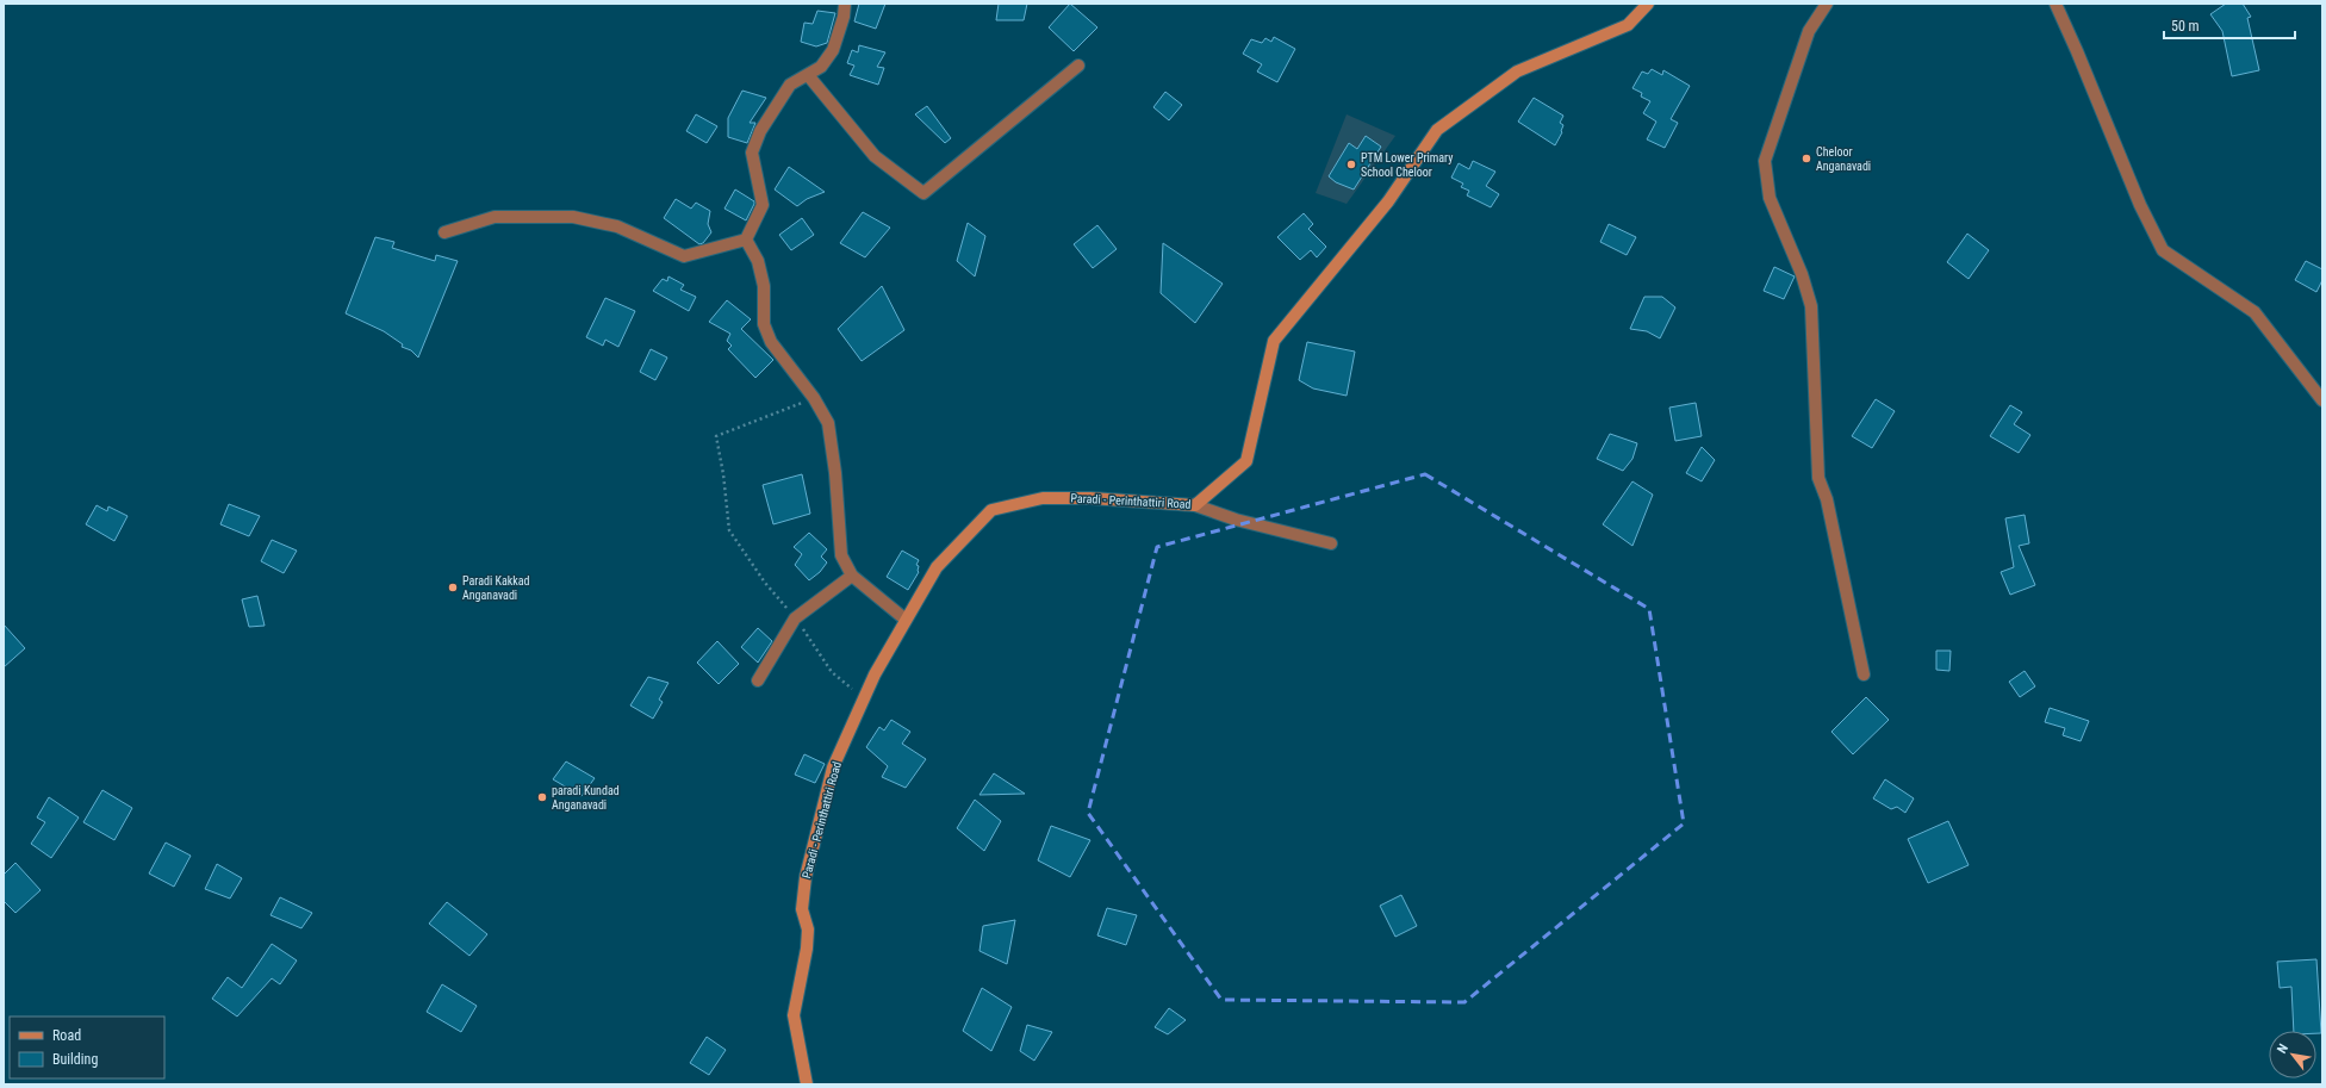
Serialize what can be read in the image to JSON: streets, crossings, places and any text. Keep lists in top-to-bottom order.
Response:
{
  "streets": {
    "main road": ["Paradi - Perinthattiri Road"]
  },
  "places": [
    "Cheloor Anganavadi",
    "PTM Lower Primary School Cheloor",
    "Paradi Kakkad Anganavadi",
    "paradi Kundad Anganavadi"
  ],
  "legend": ["Road", "Building"],
  "scale_bar": "50 m",
  "north": "top left"
}
